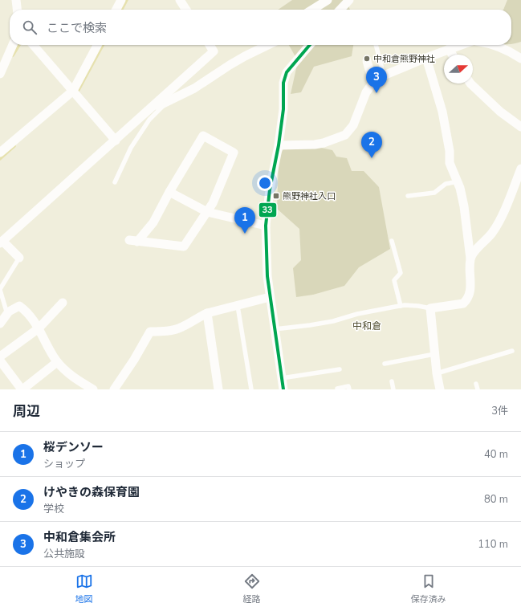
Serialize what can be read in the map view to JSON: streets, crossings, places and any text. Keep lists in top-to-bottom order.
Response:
{
  "districts": ["中和倉"],
  "places": {
    "other": ["中和倉熊野神社"],
    "transit": ["熊野神社入口"]
  },
  "lines": ["transit line 33"],
  "north": "right",
  "page": {
    "search": "ここで検索",
    "pins": ["3", "2", "1"],
    "heading": ["周辺", "3件"],
    "list": [
      {
        "mark": "1",
        "name": "桜デンソー",
        "note": "ショップ",
        "value": "40 m"
      },
      {
        "mark": "2",
        "name": "けやきの森保育園",
        "note": "学校",
        "value": "80 m"
      },
      {
        "mark": "3",
        "name": "中和倉集会所",
        "note": "公共施設",
        "value": "110 m"
      }
    ],
    "nav": ["地図", "経路", "保存済み"]
  }
}
